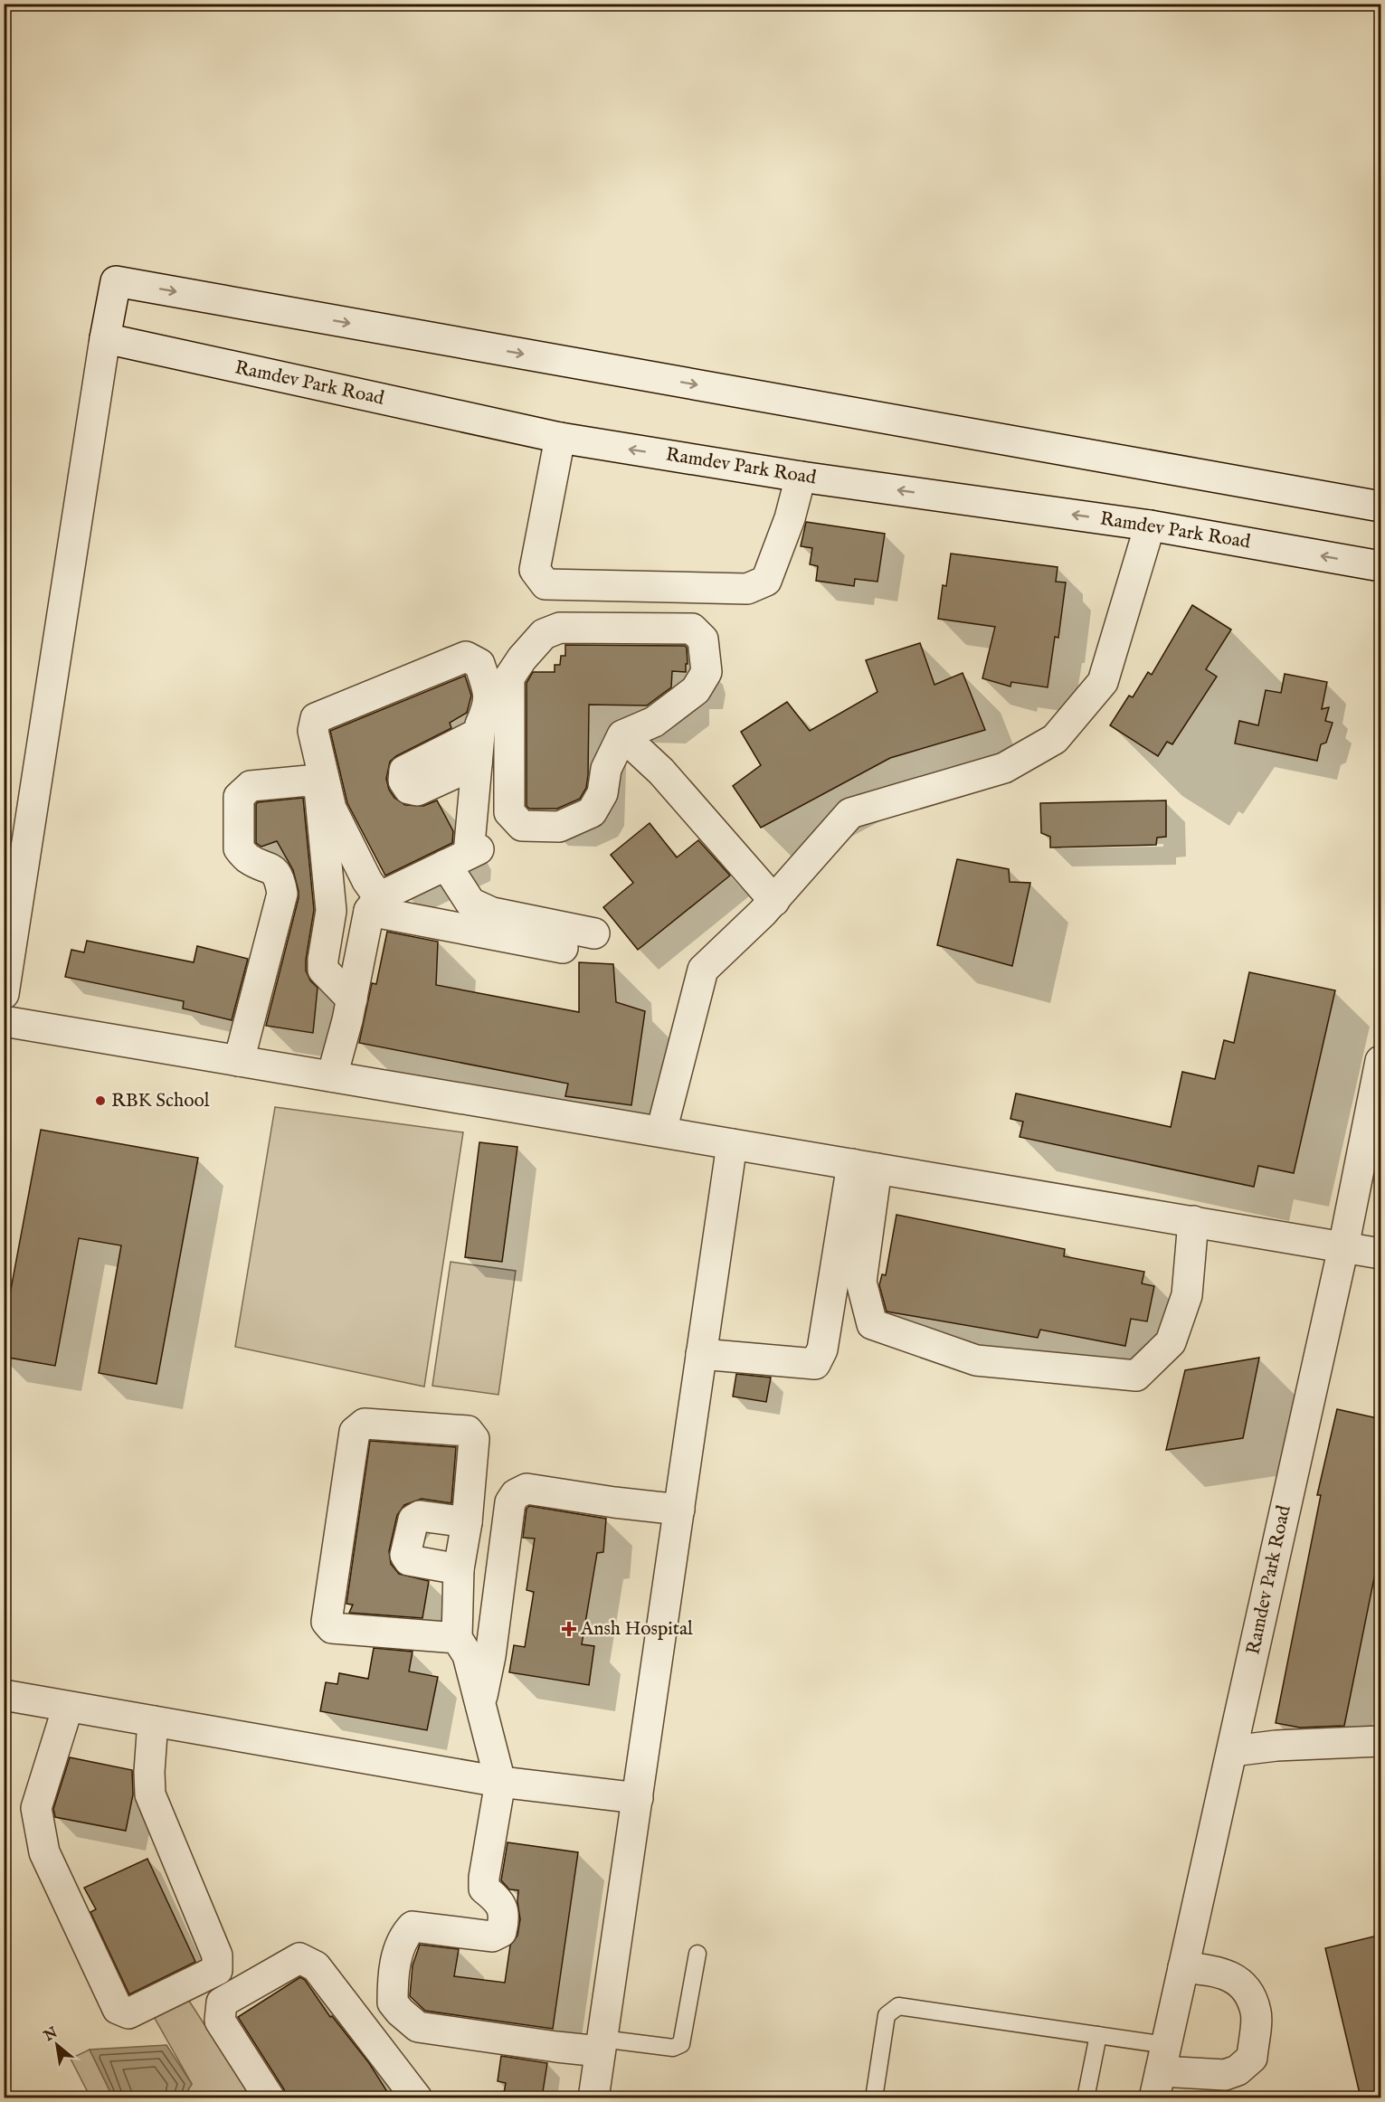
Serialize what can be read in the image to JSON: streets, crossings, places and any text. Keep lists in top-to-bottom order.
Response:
{
  "streets": {
    "street": ["Ramdev Park Road"]
  },
  "places": {
    "other": ["RBK School"],
    "health": ["Ansh Hospital"]
  },
  "north": "top left"
}
